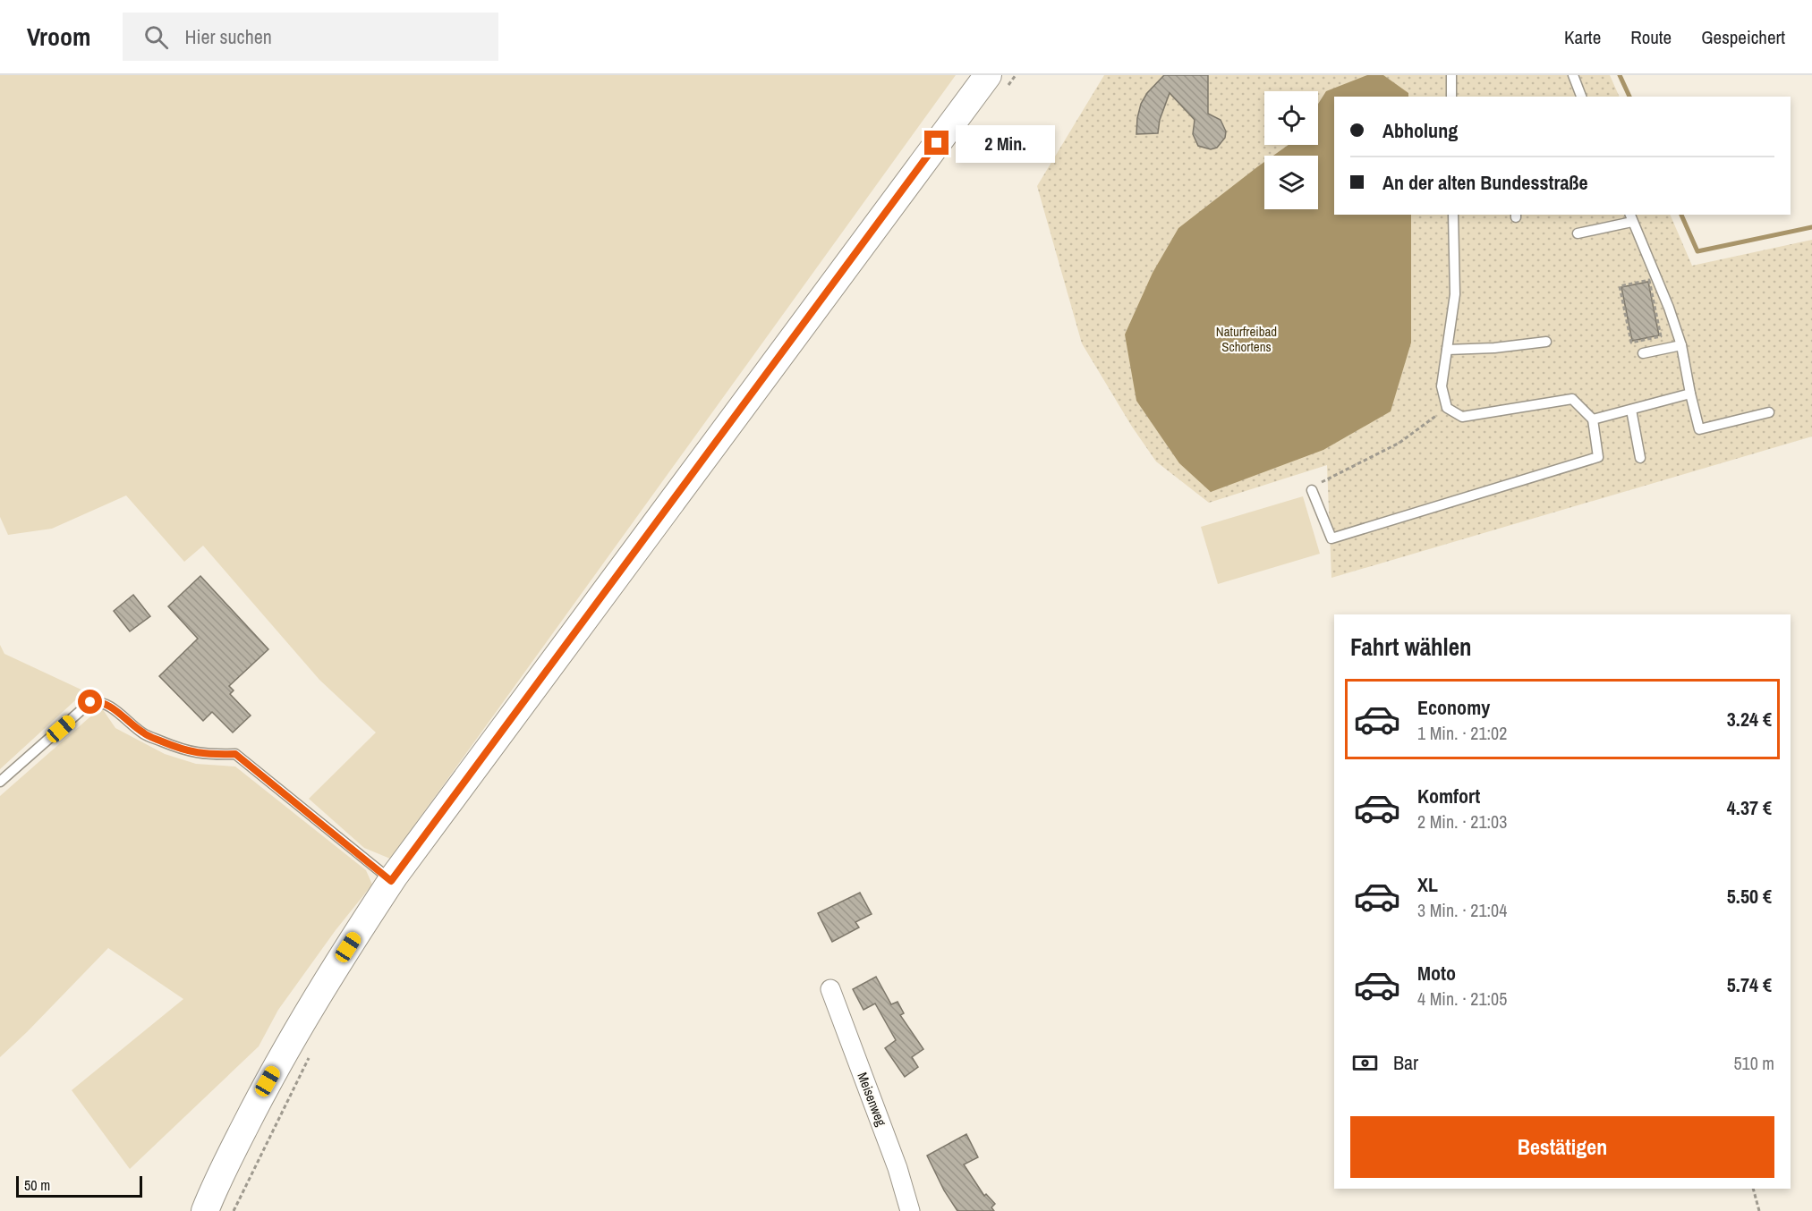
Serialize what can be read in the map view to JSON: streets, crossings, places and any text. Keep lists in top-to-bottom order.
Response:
{
  "streets": {
    "street": ["Meisenweg"]
  },
  "parks": ["Naturfreibad Schortens"],
  "scale_bar": "50 m",
  "page": {
    "header": "Vroom",
    "search": "Hier suchen",
    "nav": ["Karte", "Route", "Gespeichert"],
    "banner": ["Abholung", "An der alten Bundesstraße"],
    "bubble": "2 Min.",
    "heading": "Fahrt wählen",
    "list": [
      {
        "name": "Economy",
        "note": "1 Min. · 21:02",
        "value": "3.24 €"
      },
      {
        "name": "Komfort",
        "note": "2 Min. · 21:03",
        "value": "4.37 €"
      },
      {
        "name": "XL",
        "note": "3 Min. · 21:04",
        "value": "5.50 €"
      },
      {
        "name": "Moto",
        "note": "4 Min. · 21:05",
        "value": "5.74 €"
      }
    ],
    "pay": ["Bar", "510 m"],
    "buttons": "Bestätigen",
    "scale": "50 m"
  }
}
